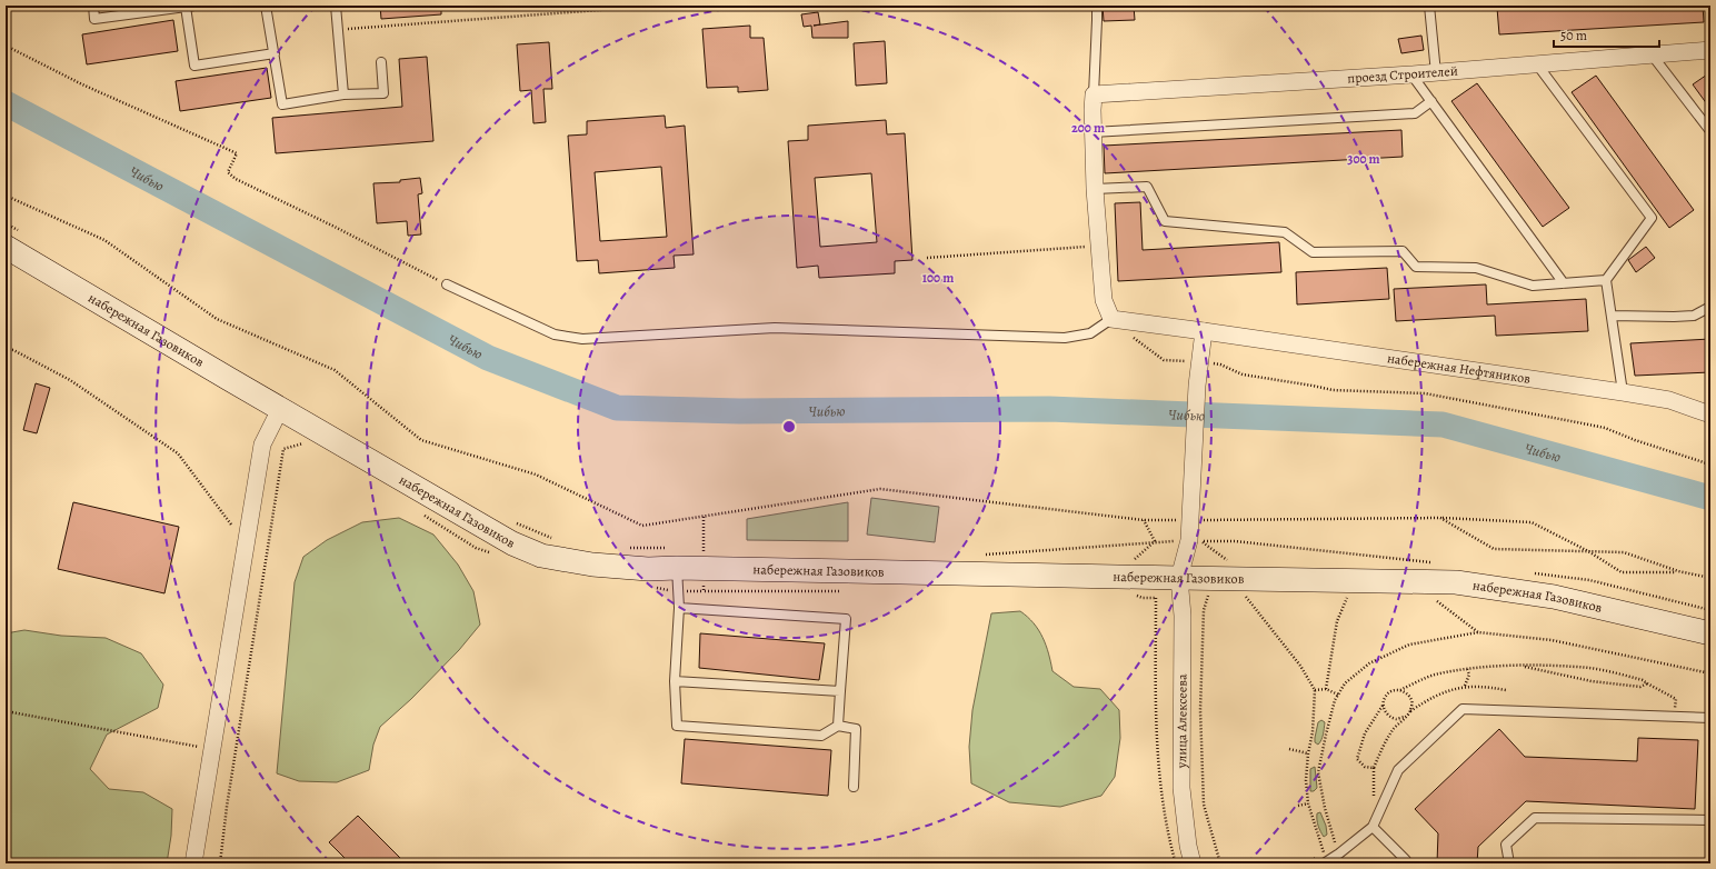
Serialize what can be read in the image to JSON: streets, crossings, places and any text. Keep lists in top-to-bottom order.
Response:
{
  "streets": {
    "main road": ["набережная Газовиков"],
    "street": ["проезд Строителей", "набережная Нефтяников", "улица Алексеева"]
  },
  "crossings": [
    ["набережная Газовиков", "улица Алексеева"]
  ],
  "water": ["Чибью"],
  "scale_bar": "50 m",
  "rings": ["200 m", "300 m", "100 m"]
}
